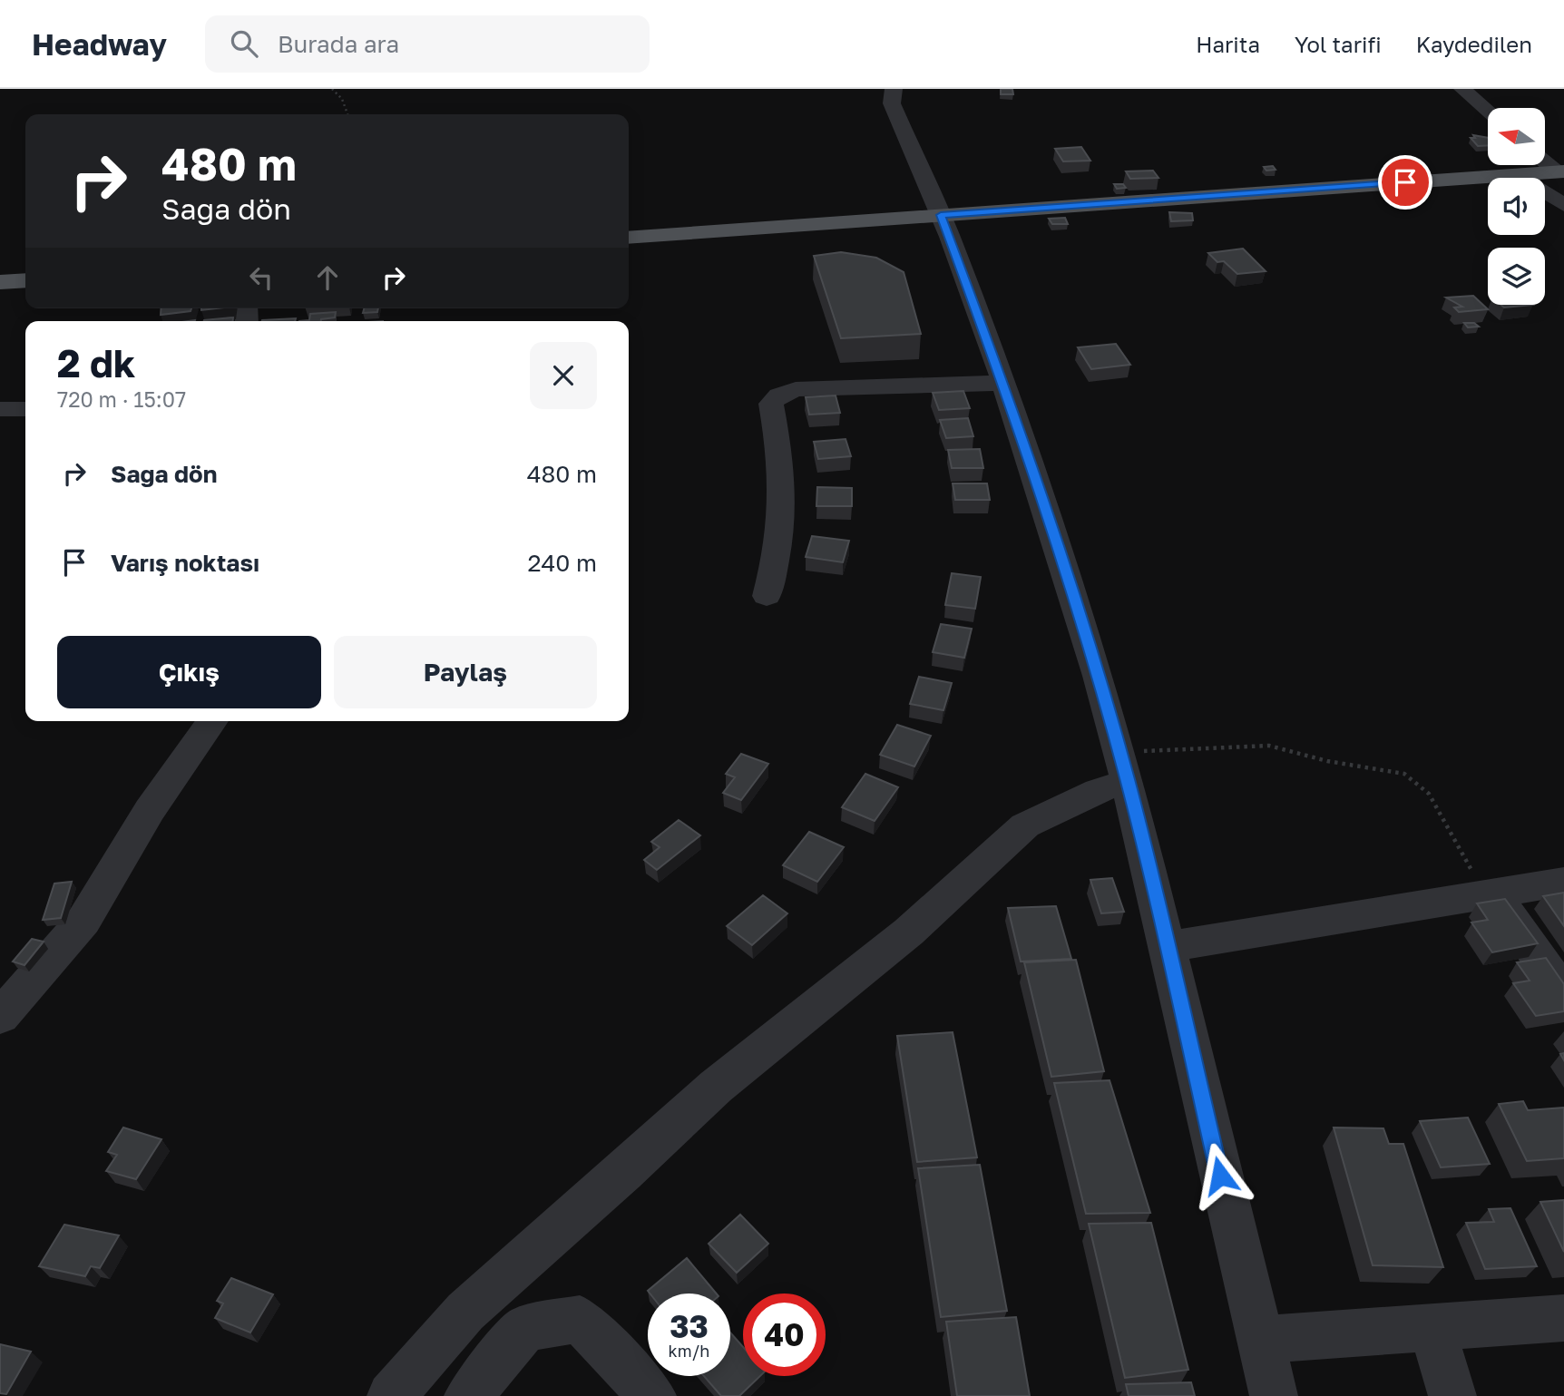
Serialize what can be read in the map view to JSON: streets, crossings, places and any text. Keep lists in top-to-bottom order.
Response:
{
  "north": "left",
  "page": {
    "header": "Headway",
    "search": "Burada ara",
    "nav": ["Harita", "Yol tarifi", "Kaydedilen"],
    "turn": ["480 m", "Sağa dön"],
    "heading": ["2 dk", "720 m · 15:07"],
    "list": [
      {
        "name": "Sağa dön",
        "value": "480 m"
      },
      {
        "name": "Varış noktası",
        "value": "240 m"
      }
    ],
    "buttons": ["Çıkış", "Paylaş"],
    "speed": "33 km/h",
    "limit": "40"
  }
}
